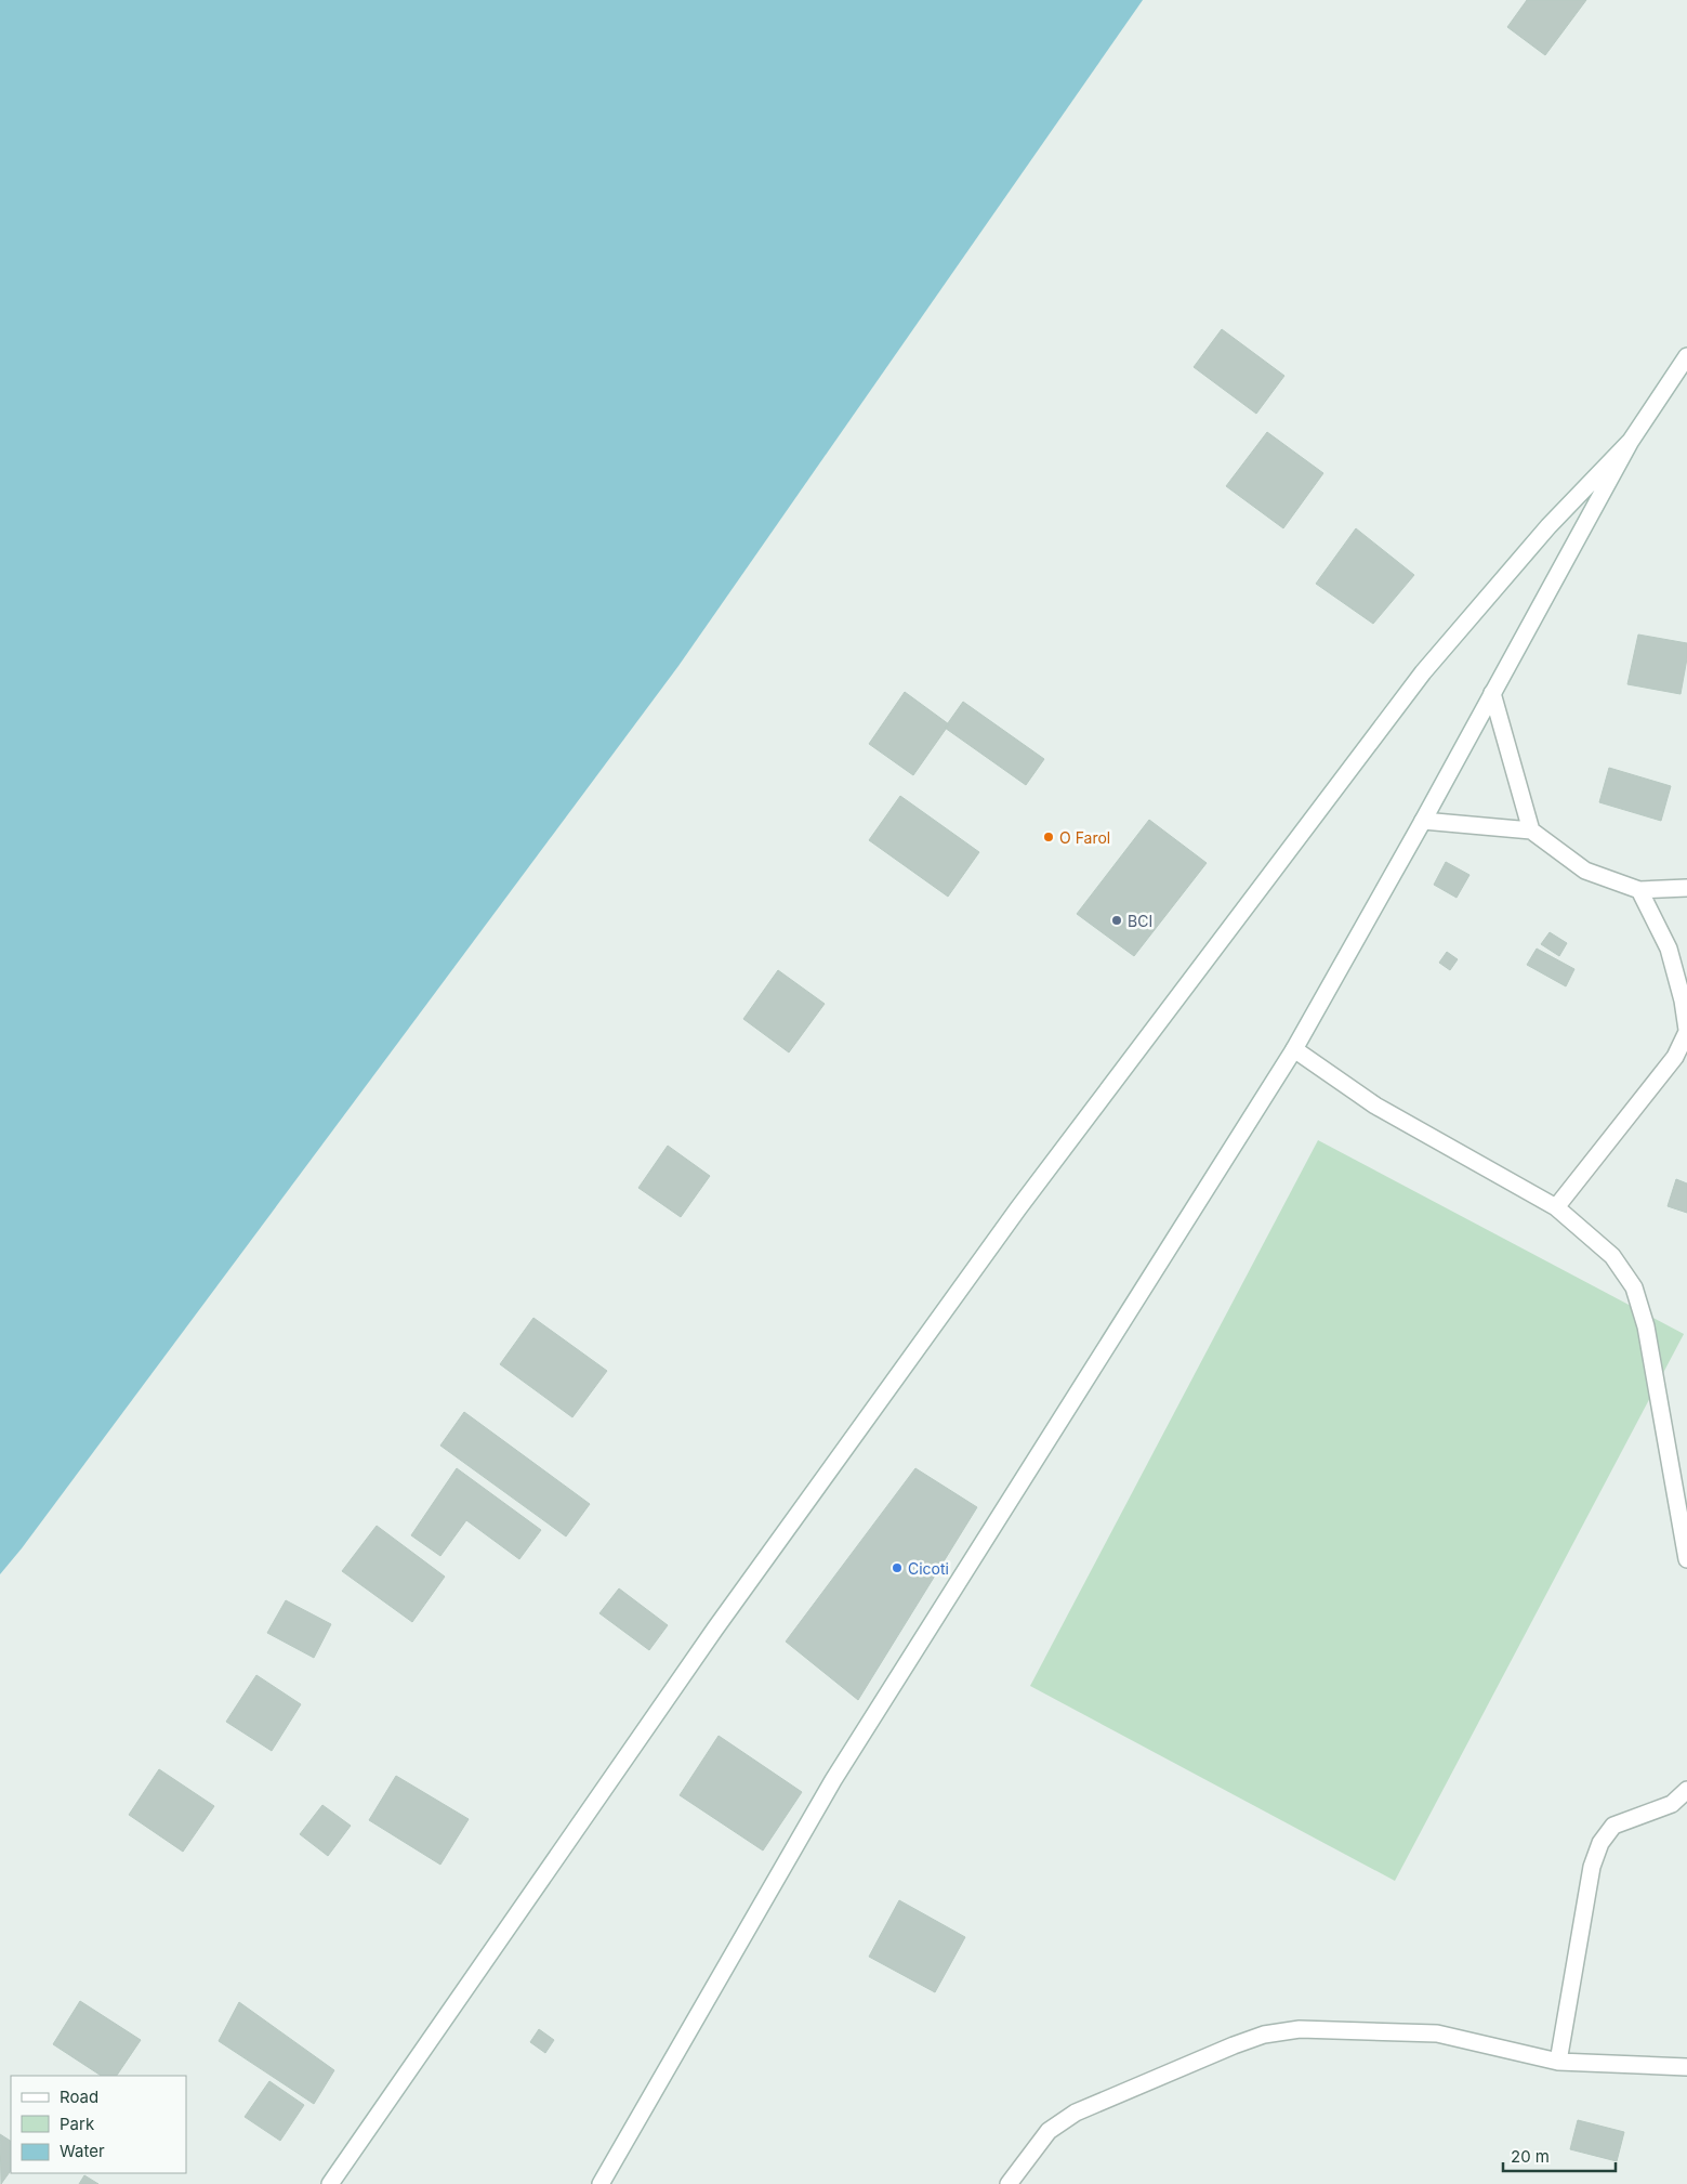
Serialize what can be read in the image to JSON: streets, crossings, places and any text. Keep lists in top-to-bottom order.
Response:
{
  "places": ["O Farol", "BCI", "Cicoti"],
  "legend": ["Road", "Park", "Water"],
  "scale_bar": "20 m"
}
